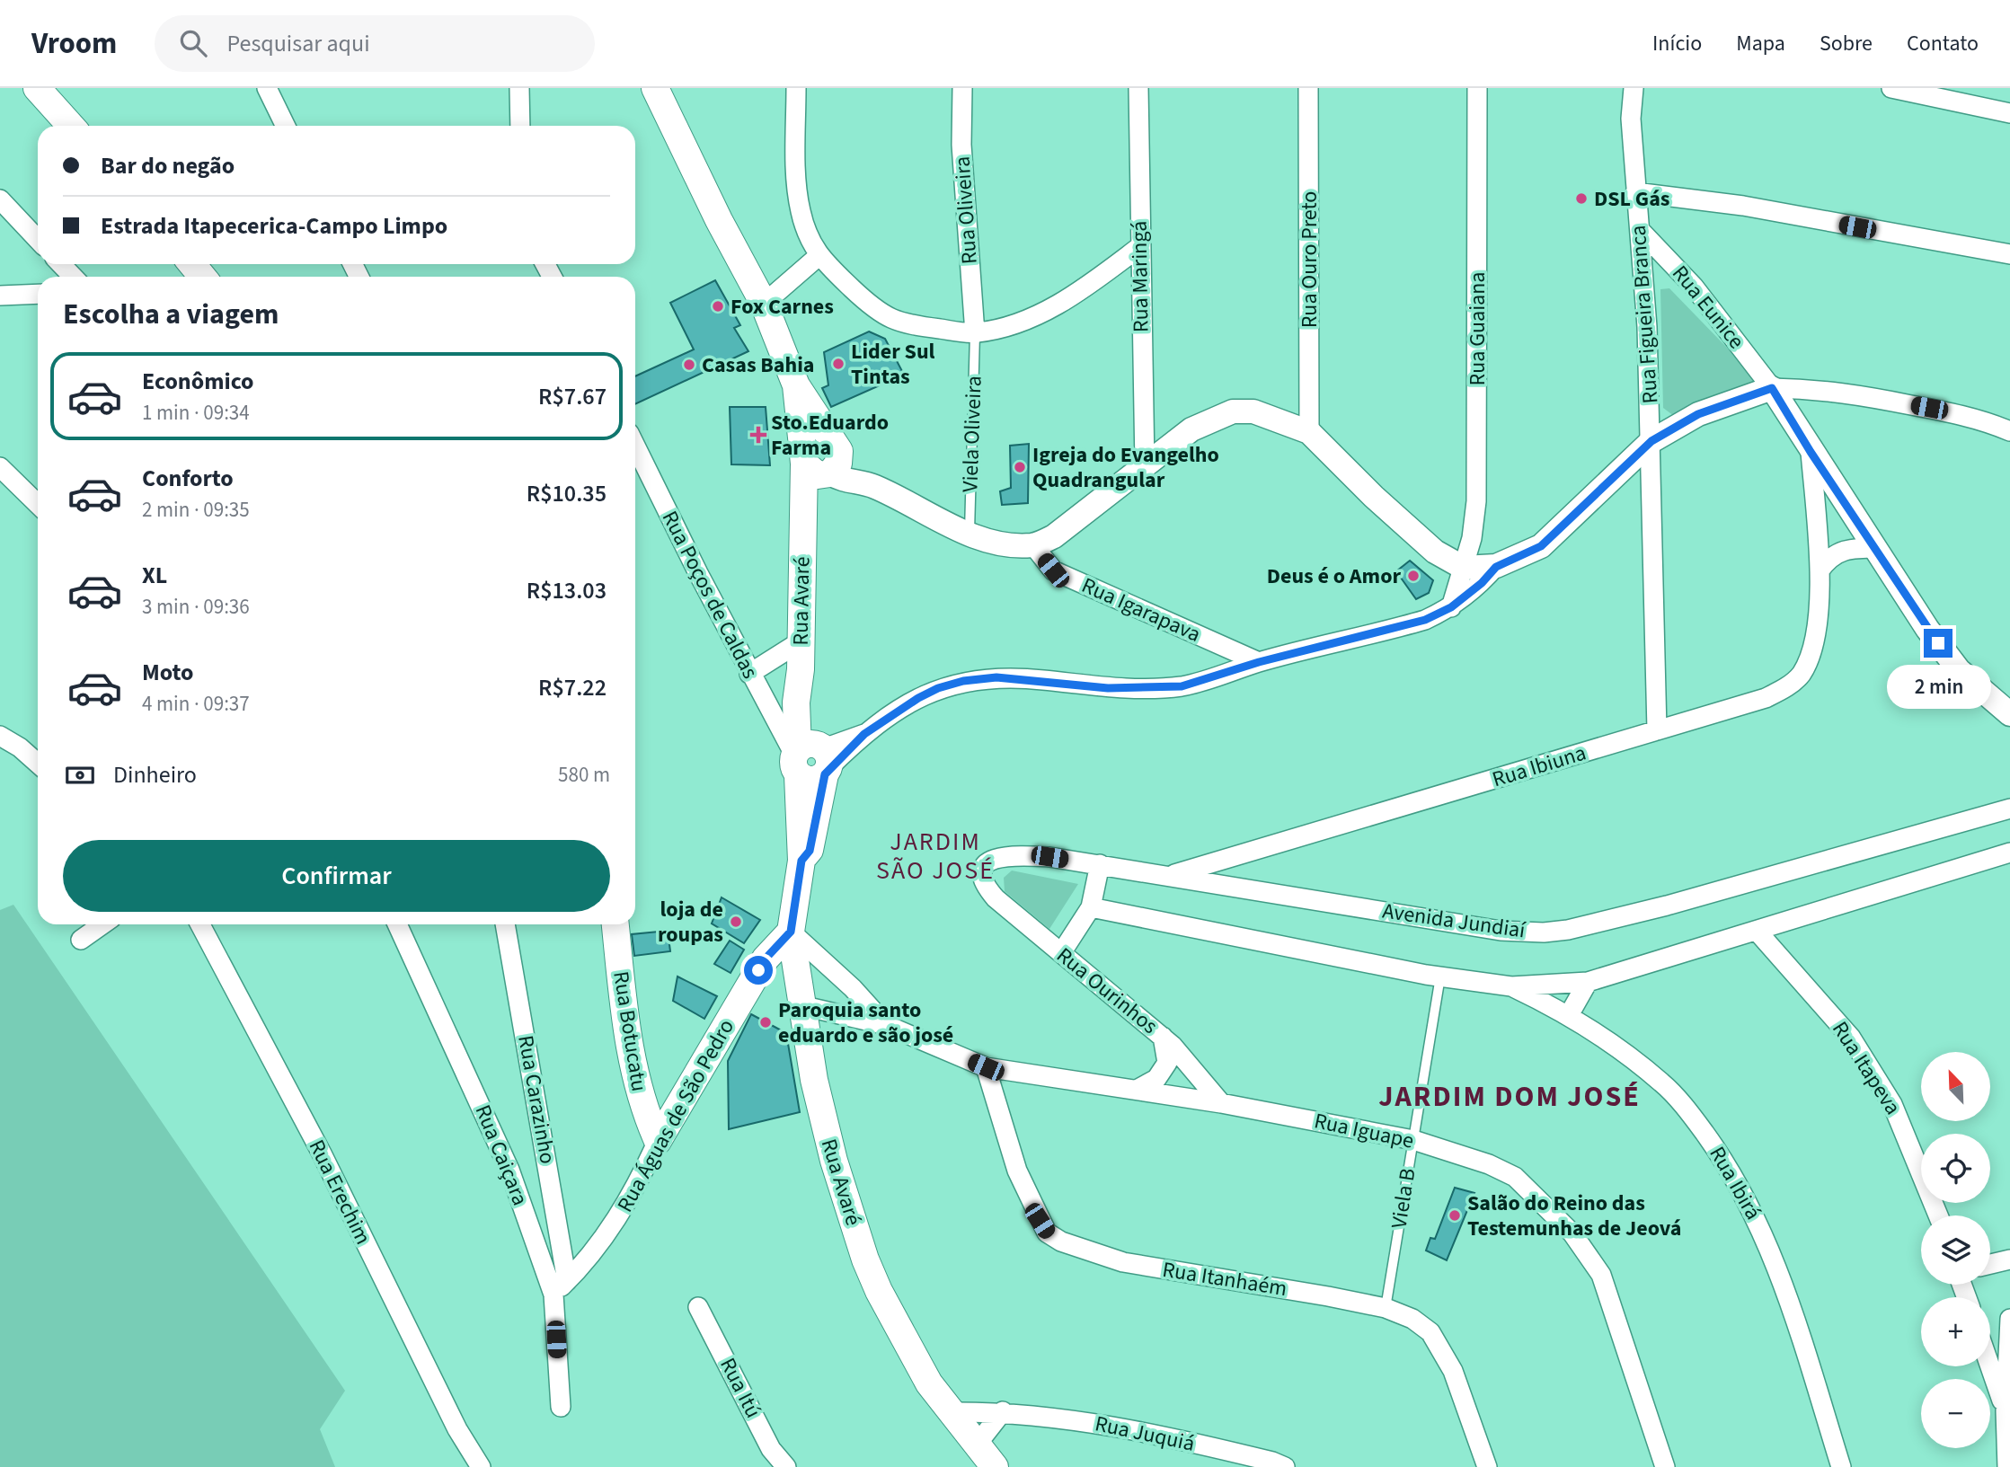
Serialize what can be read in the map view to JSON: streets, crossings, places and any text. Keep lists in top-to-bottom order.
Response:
{
  "streets": {
    "main road": ["Rua Avaré", "Rua Botucatu", "Rua Águas de São Pedro"],
    "street": [
      "Rua Oliveira",
      "Rua Ouro Preto",
      "Rua Maringá",
      "Rua Eunice",
      "Rua Figueira Branca",
      "Rua Guaiana",
      "Rua Poços de Caldas",
      "Rua Igarapava",
      "Rua Ibiuna",
      "Avenida Jundiaí",
      "Rua Ourinhos",
      "Rua Itapeva",
      "Rua Carazinho",
      "Rua Iguape",
      "Rua Caiçara",
      "Rua Ibirá",
      "Rua Erechim",
      "Rua Itanhaém",
      "Rua Itú",
      "Rua Juquiá"
    ],
    "lane": ["Viela Oliveira", "Viela B"]
  },
  "crossings": [
    ["Rua Oliveira", "Viela Oliveira"],
    ["Rua Eunice", "Rua Figueira Branca"],
    ["Rua Figueira Branca", "Rua Ibiuna"],
    ["Rua Poços de Caldas", "Rua Avaré"],
    ["Rua Avaré", "Rua Águas de São Pedro"],
    ["Rua Avaré", "Rua Iguape"],
    ["Rua Avaré", "Rua Juquiá"],
    ["Rua Ibiuna", "Avenida Jundiaí"],
    ["Avenida Jundiaí", "Rua Ourinhos"],
    ["Rua Ourinhos", "Rua Iguape"],
    ["Rua Botucatu", "Rua Águas de São Pedro"],
    ["Rua Carazinho", "Rua Águas de São Pedro"],
    ["Rua Carazinho", "Rua Caiçara"],
    ["Rua Águas de São Pedro", "Rua Iguape"],
    ["Rua Águas de São Pedro", "Rua Caiçara"],
    ["Rua Iguape", "Viela B"],
    ["Rua Iguape", "Rua Itanhaém"],
    ["Viela B", "Rua Itanhaém"]
  ],
  "districts": ["JARDIM SÃO JOSÉ", "JARDIM DOM JOSÉ"],
  "places": {
    "other": [
      "DSL Gás",
      "Fox Carnes",
      "Lider Sul Tintas",
      "Casas Bahia",
      "Igreja do Evangelho Quadrangular",
      "Deus é o Amor",
      "loja de roupas",
      "Paroquia santo eduardo e são josé",
      "Salão do Reino das Testemunhas de Jeová"
    ],
    "health": ["Sto.Eduardo Farma"]
  },
  "north": "top left",
  "page": {
    "header": "Vroom",
    "search": "Pesquisar aqui",
    "nav": [
      "Início",
      "Mapa",
      "Sobre",
      "Contato"
    ],
    "banner": ["Bar do negão", "Estrada Itapecerica-Campo Limpo"],
    "heading": "Escolha a viagem",
    "list": [
      {
        "name": "Econômico",
        "note": "1 min · 09:34",
        "value": "R$7.67"
      },
      {
        "name": "Conforto",
        "note": "2 min · 09:35",
        "value": "R$10.35"
      },
      {
        "name": "XL",
        "note": "3 min · 09:36",
        "value": "R$13.03"
      },
      {
        "name": "Moto",
        "note": "4 min · 09:37",
        "value": "R$7.22"
      }
    ],
    "bubble": "2 min",
    "pay": ["Dinheiro", "580 m"],
    "buttons": "Confirmar",
    "map_buttons": ["+", "−"]
  }
}
